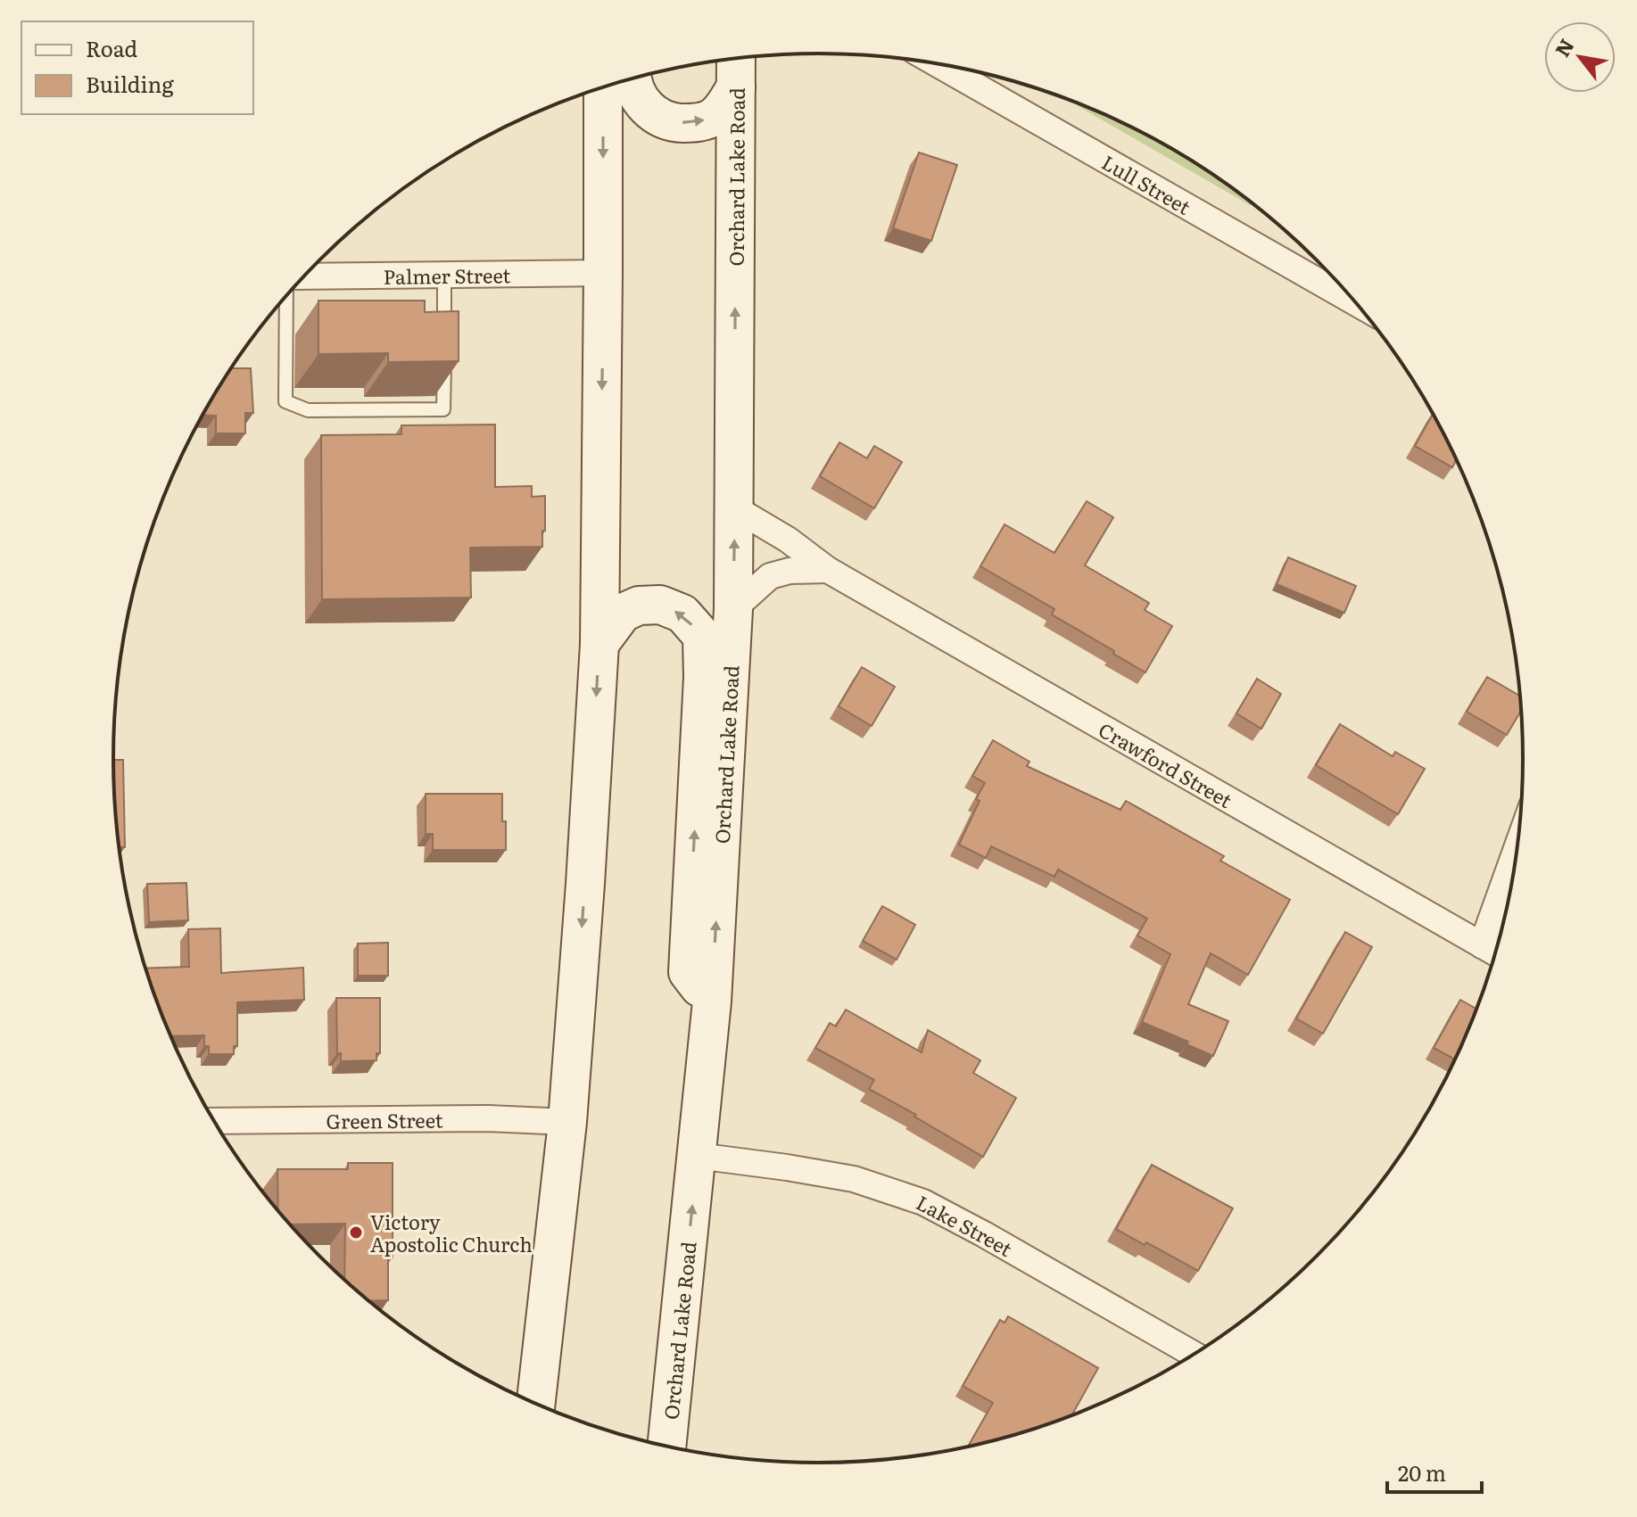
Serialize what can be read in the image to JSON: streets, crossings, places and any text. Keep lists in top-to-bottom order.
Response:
{
  "streets": {
    "main road": ["Orchard Lake Road"],
    "street": [
      "Lull Street",
      "Palmer Street",
      "Crawford Street",
      "Green Street",
      "Lake Street"
    ]
  },
  "crossings": [
    ["Orchard Lake Road", "Crawford Street"],
    ["Orchard Lake Road", "Lake Street"]
  ],
  "places": ["Victory Apostolic Church"],
  "legend": ["Road", "Building"],
  "scale_bar": "20 m",
  "north": "top left"
}
